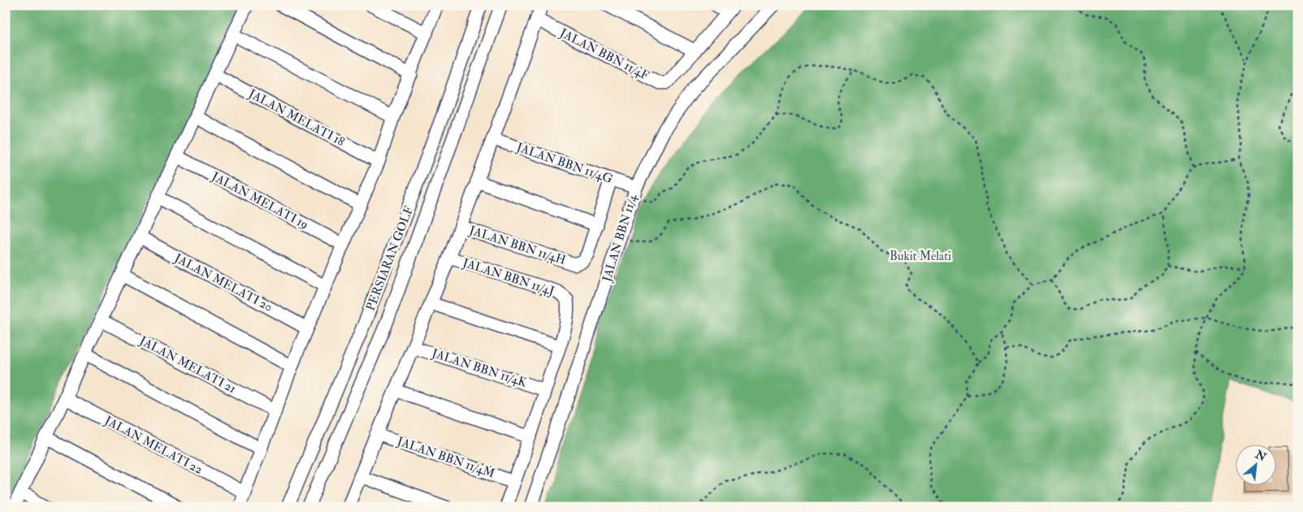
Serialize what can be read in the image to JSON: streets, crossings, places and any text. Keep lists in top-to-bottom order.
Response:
{
  "streets": {
    "street": [
      "JALAN BBN 11/4F",
      "JALAN MELATI 18",
      "JALAN BBN 11/4G",
      "JALAN MELATI 19",
      "JALAN BBN 11/4",
      "JALAN BBN 11/4H",
      "PERSIARAN GOLF",
      "JALAN BBN 11/4J",
      "JALAN MELATI 20",
      "JALAN MELATI 21",
      "JALAN BBN 11/4K",
      "JALAN MELATI 22",
      "JALAN BBN 11/4M"
    ]
  },
  "crossings": [
    ["JALAN BBN 11/4G", "JALAN BBN 11/4"]
  ],
  "parks": ["Bukit Melati"],
  "north": "top right"
}
